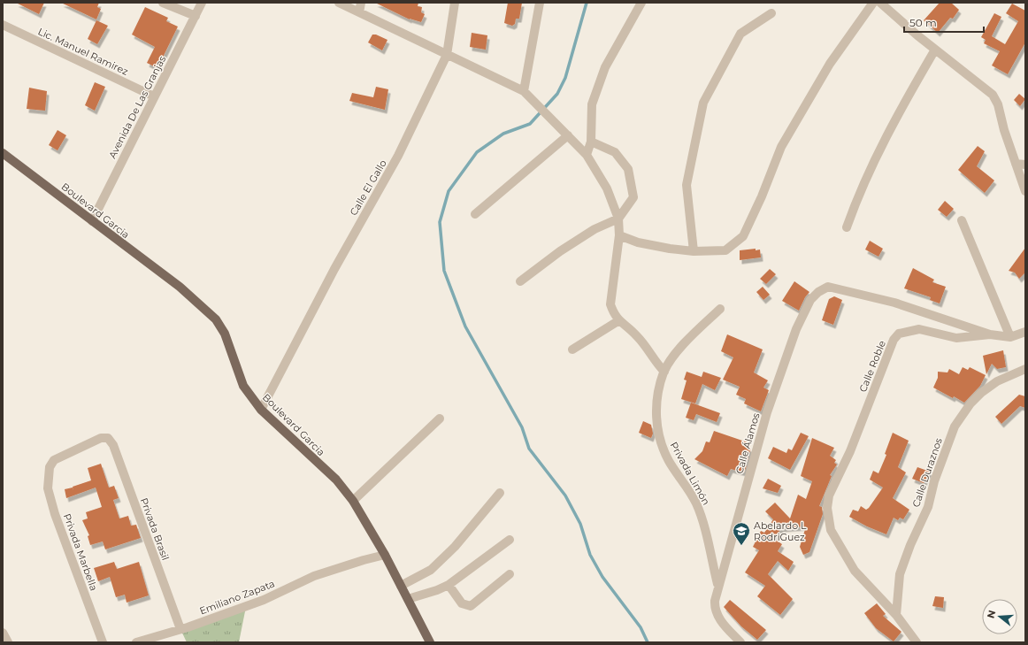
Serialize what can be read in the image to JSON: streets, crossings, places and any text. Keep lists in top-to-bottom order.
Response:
{
  "streets": {
    "main road": ["Boulevard Garcia"],
    "street": [
      "Lic. Manuel Ramirez",
      "Avenida De Las Granjas",
      "Calle El Gallo",
      "Calle Roble",
      "Calle Álamos",
      "Calle Duraznos",
      "Privada Limón",
      "Privada Brasil",
      "Privada Marbella",
      "Emiliano Zapata"
    ]
  },
  "crossings": [
    ["Lic. Manuel Ramirez", "Avenida De Las Granjas"],
    ["Avenida De Las Granjas", "Boulevard Garcia"],
    ["Calle El Gallo", "Boulevard Garcia"],
    ["Boulevard Garcia", "Emiliano Zapata"],
    ["Calle Roble", "Calle Álamos"],
    ["Calle Roble", "Calle Duraznos"],
    ["Calle Álamos", "Privada Limón"],
    ["Privada Brasil", "Privada Marbella"],
    ["Privada Brasil", "Emiliano Zapata"]
  ],
  "places": {
    "school or university": ["Abelardo L RodriGuez"]
  },
  "scale_bar": "50 m",
  "north": "left"
}
